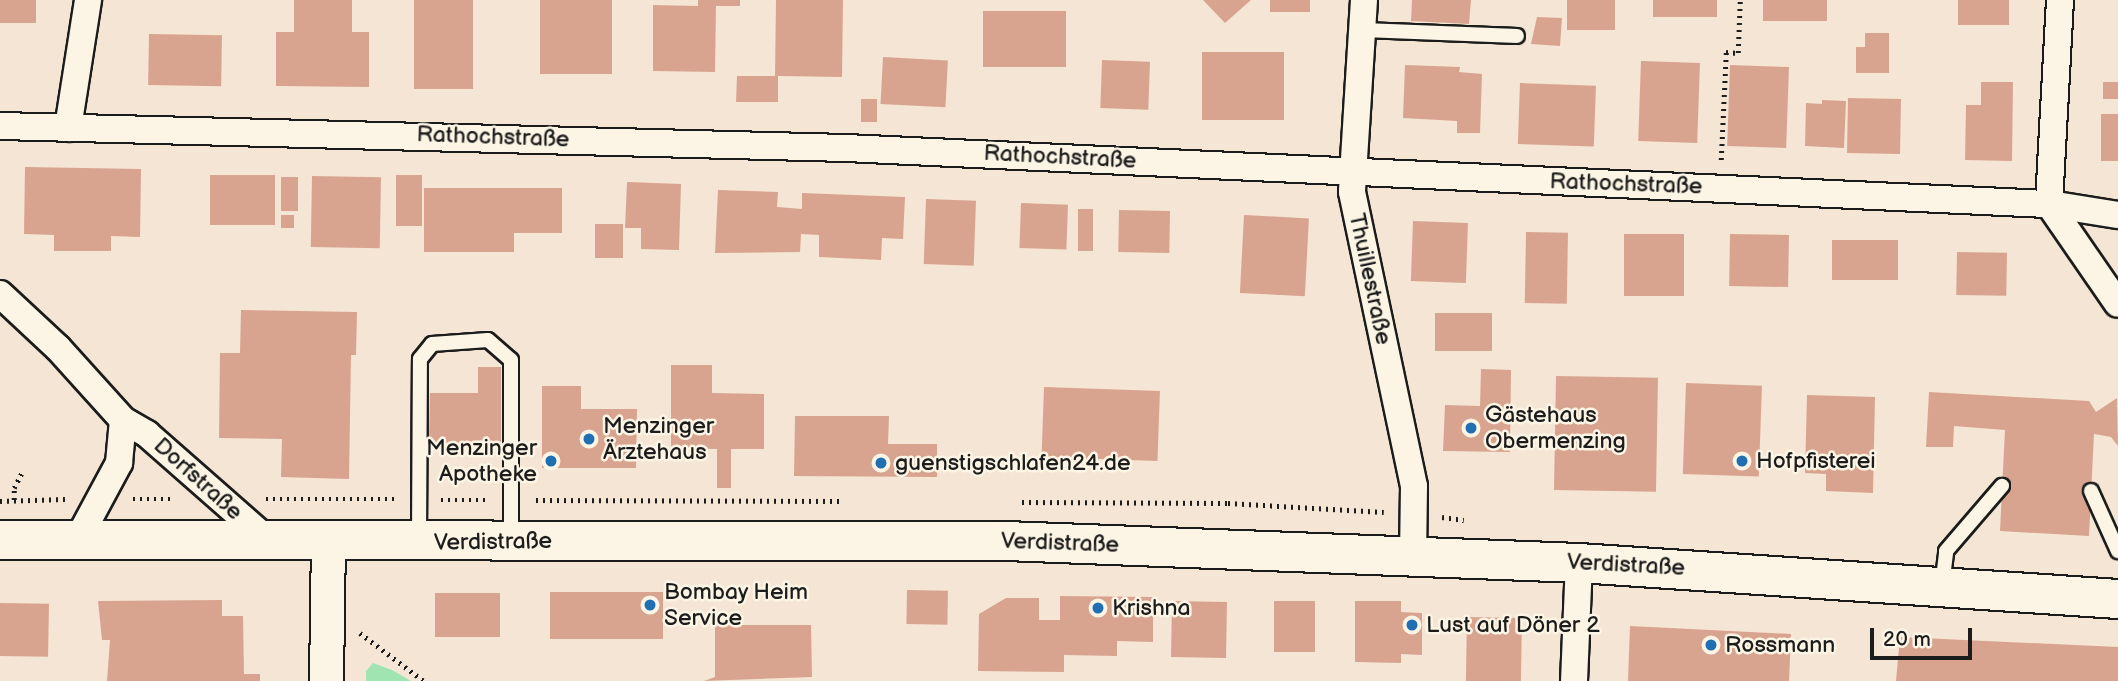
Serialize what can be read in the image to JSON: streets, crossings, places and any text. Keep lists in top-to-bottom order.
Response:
{
  "streets": {
    "main road": ["Verdistraße"],
    "street": ["Rathochstraße", "Thuillestraße", "Dorfstraße"]
  },
  "crossings": [
    ["Rathochstraße", "Thuillestraße"],
    ["Thuillestraße", "Verdistraße"],
    ["Dorfstraße", "Verdistraße"]
  ],
  "places": [
    "Gästehaus Obermenzing",
    "Menzinger Ärztehaus",
    "Menzinger Apotheke",
    "Hofpfisterei",
    "guenstigschlafen24.de",
    "Bombay Heim Service",
    "Krishna",
    "Lust auf Döner 2",
    "Rossmann"
  ],
  "scale_bar": "20 m"
}
